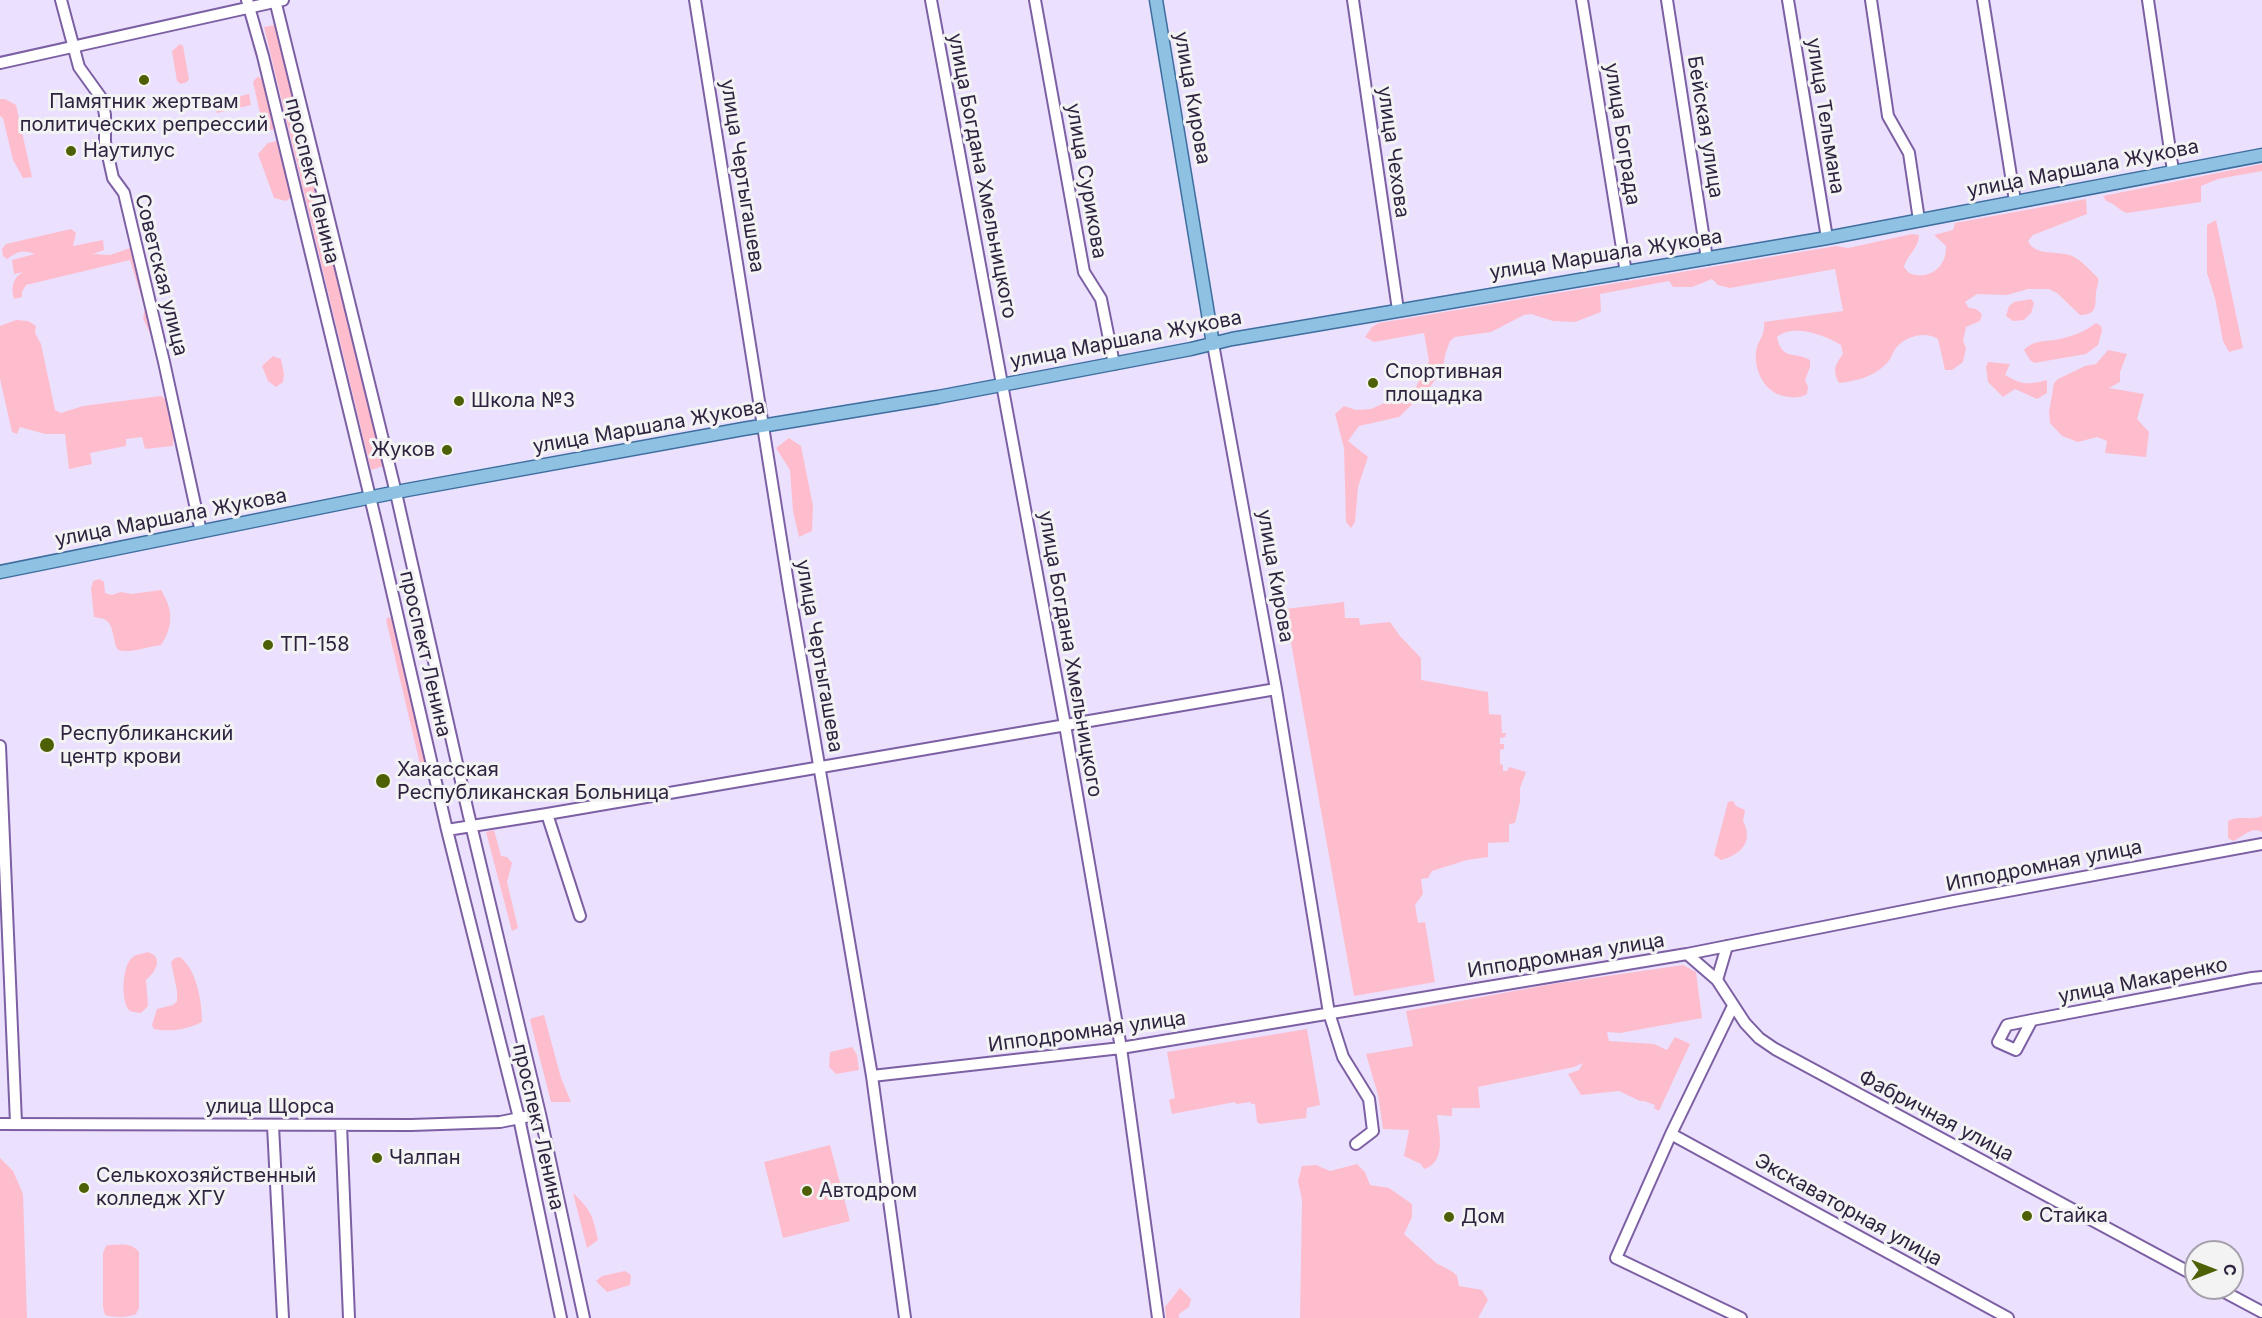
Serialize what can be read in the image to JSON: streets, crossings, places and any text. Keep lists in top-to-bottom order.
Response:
{
  "streets": {
    "main road": ["улица Кирова", "улица Маршала Жукова"],
    "street": [
      "улица Тельмана",
      "Бейская улица",
      "улица Бограда",
      "улица Чехова",
      "улица Чертыгашева",
      "улица Богдана Хмельницкого",
      "проспект Ленина",
      "улица Сурикова",
      "Советская улица",
      "Ипподромная улица",
      "улица Макаренко",
      "улица Щорса",
      "Фабричная улица",
      "Экскаваторная улица"
    ]
  },
  "crossings": [
    ["улица Кирова", "улица Маршала Жукова"],
    ["улица Кирова", "Ипподромная улица"],
    ["улица Тельмана", "улица Маршала Жукова"],
    ["Бейская улица", "улица Маршала Жукова"],
    ["улица Бограда", "улица Маршала Жукова"],
    ["улица Чехова", "улица Маршала Жукова"],
    ["улица Маршала Жукова", "улица Чертыгашева"],
    ["улица Маршала Жукова", "улица Богдана Хмельницкого"],
    ["улица Маршала Жукова", "проспект Ленина"],
    ["улица Маршала Жукова", "улица Сурикова"],
    ["улица Маршала Жукова", "Советская улица"],
    ["улица Чертыгашева", "Ипподромная улица"],
    ["улица Богдана Хмельницкого", "Ипподромная улица"],
    ["проспект Ленина", "улица Щорса"],
    ["Ипподромная улица", "Фабричная улица"]
  ],
  "places": [
    "Памятник жертвам политических репрессий",
    "Наутилус",
    "Спортивная площадка",
    "Школа №3",
    "Жуков",
    "ТП-158",
    "Республиканский центр крови",
    "Хакасская Республиканская Больница",
    "Чалпан",
    "Селькохозяйственный колледж ХГУ",
    "Автодром",
    "Стайка",
    "Дом"
  ],
  "north": "right"
}
